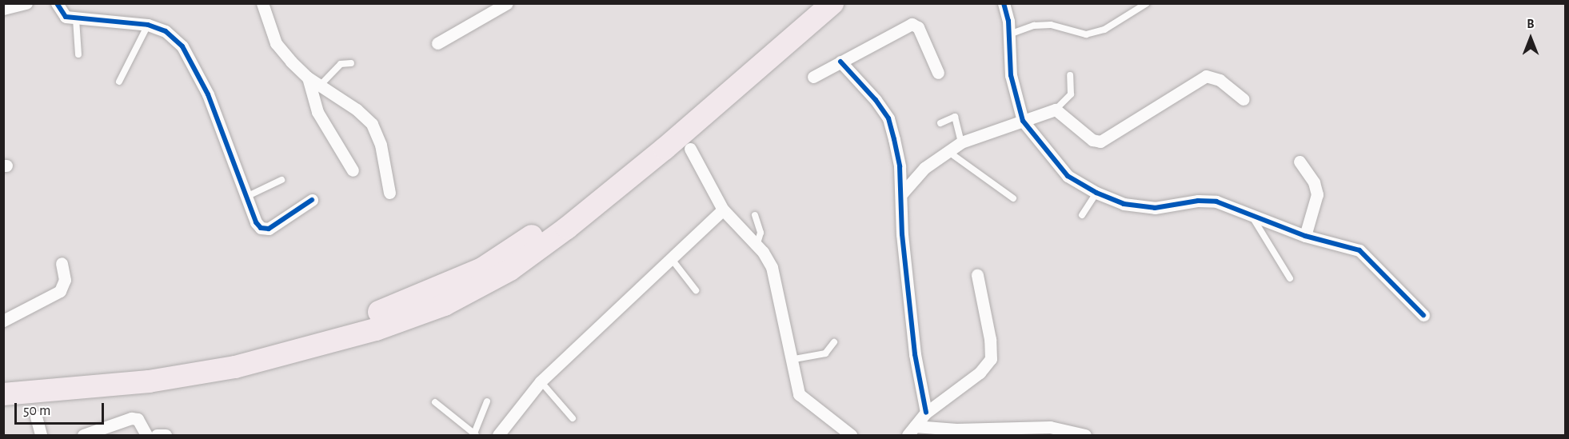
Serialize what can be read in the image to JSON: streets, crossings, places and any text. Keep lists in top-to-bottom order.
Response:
{
  "scale_bar": "50 m",
  "north": "top"
}
